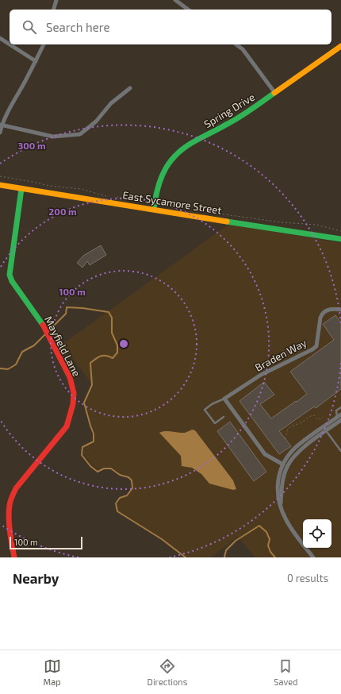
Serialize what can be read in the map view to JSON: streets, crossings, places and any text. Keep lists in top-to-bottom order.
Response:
{
  "streets": {
    "street": [
      "Spring Drive",
      "East Sycamore Street",
      "Mayfield Lane",
      "Braden Way"
    ]
  },
  "crossings": [
    ["Spring Drive", "East Sycamore Street"],
    ["East Sycamore Street", "Mayfield Lane"]
  ],
  "scale_bar": "100 m",
  "page": {
    "search": "Search here",
    "scale": "100 m",
    "heading": ["Nearby", "0 results"],
    "nav": ["Map", "Directions", "Saved"]
  },
  "rings": ["300 m", "200 m", "100 m"]
}
